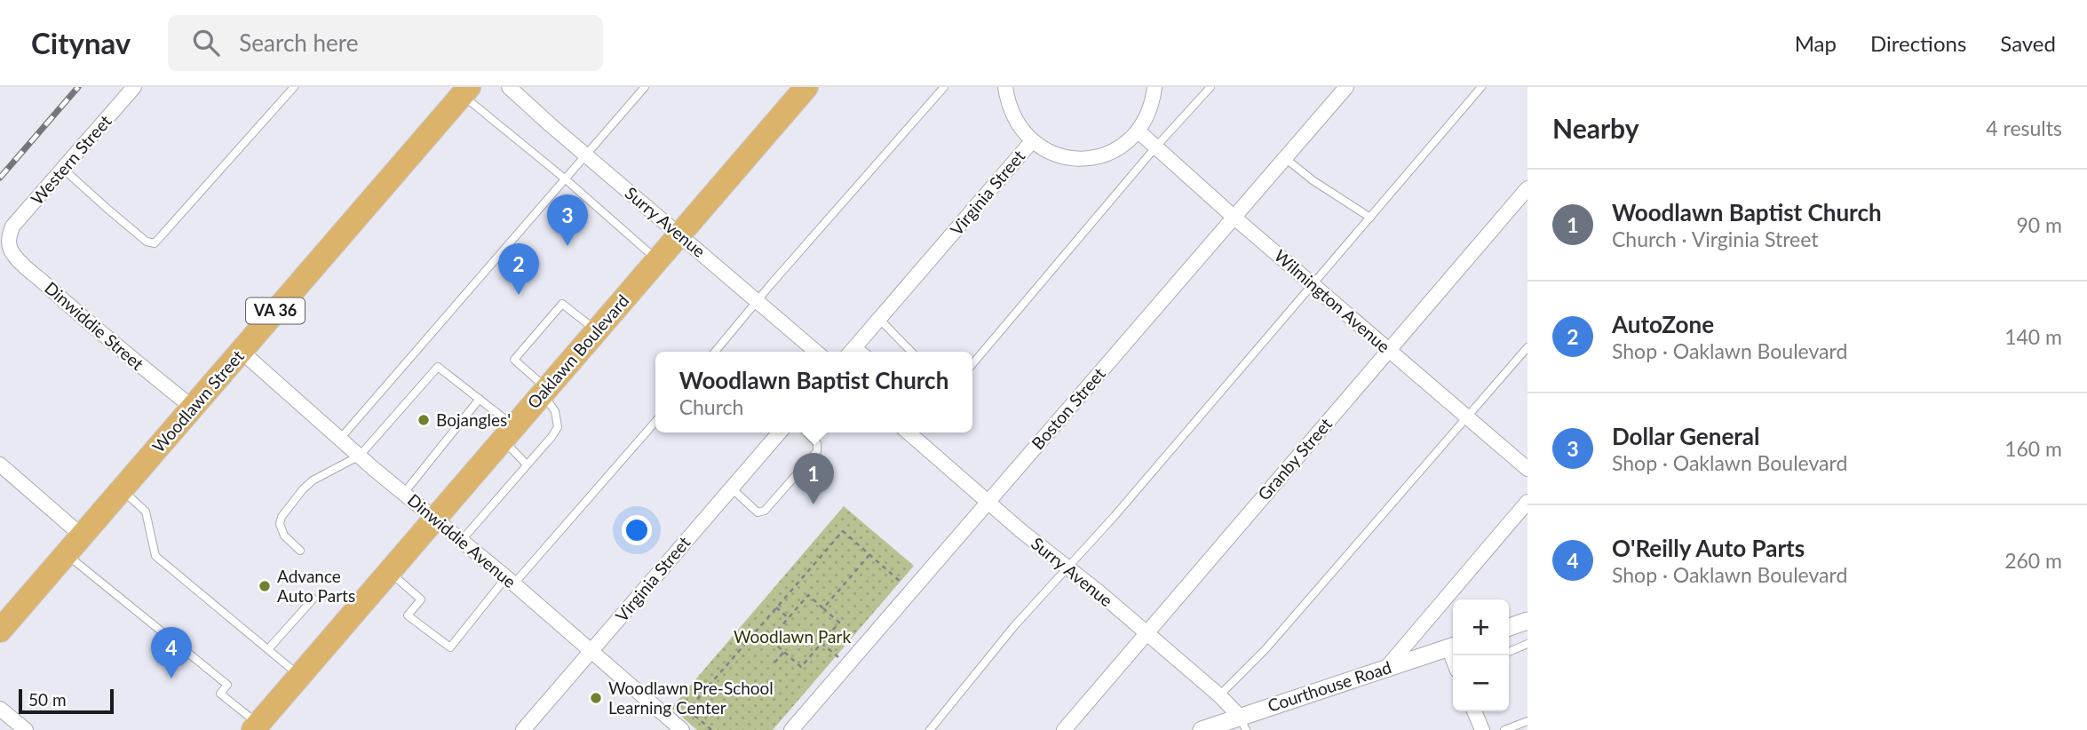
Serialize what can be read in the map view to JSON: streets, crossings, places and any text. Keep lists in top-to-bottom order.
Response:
{
  "streets": {
    "highway": ["VA 36", "Oaklawn Boulevard", "Woodlawn Street"],
    "street": [
      "Western Street",
      "Virginia Street",
      "Surry Avenue",
      "Wilmington Avenue",
      "Dinwiddie Street",
      "Boston Street",
      "Granby Street",
      "Dinwiddie Avenue",
      "Courthouse Road"
    ]
  },
  "crossings": [
    ["Western Street", "Dinwiddie Street"],
    ["Virginia Street", "Dinwiddie Avenue"],
    ["Surry Avenue", "Oaklawn Boulevard"],
    ["Surry Avenue", "Boston Street"],
    ["Surry Avenue", "Granby Street"],
    ["Surry Avenue", "Courthouse Road"],
    ["Wilmington Avenue", "Boston Street"],
    ["Wilmington Avenue", "Granby Street"],
    ["Dinwiddie Street", "Woodlawn Street"],
    ["Oaklawn Boulevard", "Dinwiddie Avenue"],
    ["Woodlawn Street", "Dinwiddie Avenue"]
  ],
  "parks": ["Woodlawn Park"],
  "places": ["Bojangles'", "Advance Auto Parts", "Woodlawn Pre-School Learning Center"],
  "scale_bar": "50 m",
  "page": {
    "header": "Citynav",
    "search": "Search here",
    "nav": ["Map", "Directions", "Saved"],
    "heading": ["Nearby", "4 results"],
    "list": [
      {
        "mark": "1",
        "name": "Woodlawn Baptist Church",
        "note": "Church · Virginia Street",
        "value": "90 m"
      },
      {
        "mark": "2",
        "name": "AutoZone",
        "note": "Shop · Oaklawn Boulevard",
        "value": "140 m"
      },
      {
        "mark": "3",
        "name": "Dollar General",
        "note": "Shop · Oaklawn Boulevard",
        "value": "160 m"
      },
      {
        "mark": "4",
        "name": "O'Reilly Auto Parts",
        "note": "Shop · Oaklawn Boulevard",
        "value": "260 m"
      }
    ],
    "pins": [
      "3",
      "2",
      "1",
      "4"
    ],
    "popup": ["Woodlawn Baptist Church", "Church"],
    "map_buttons": ["+", "−"],
    "scale": "50 m"
  }
}
